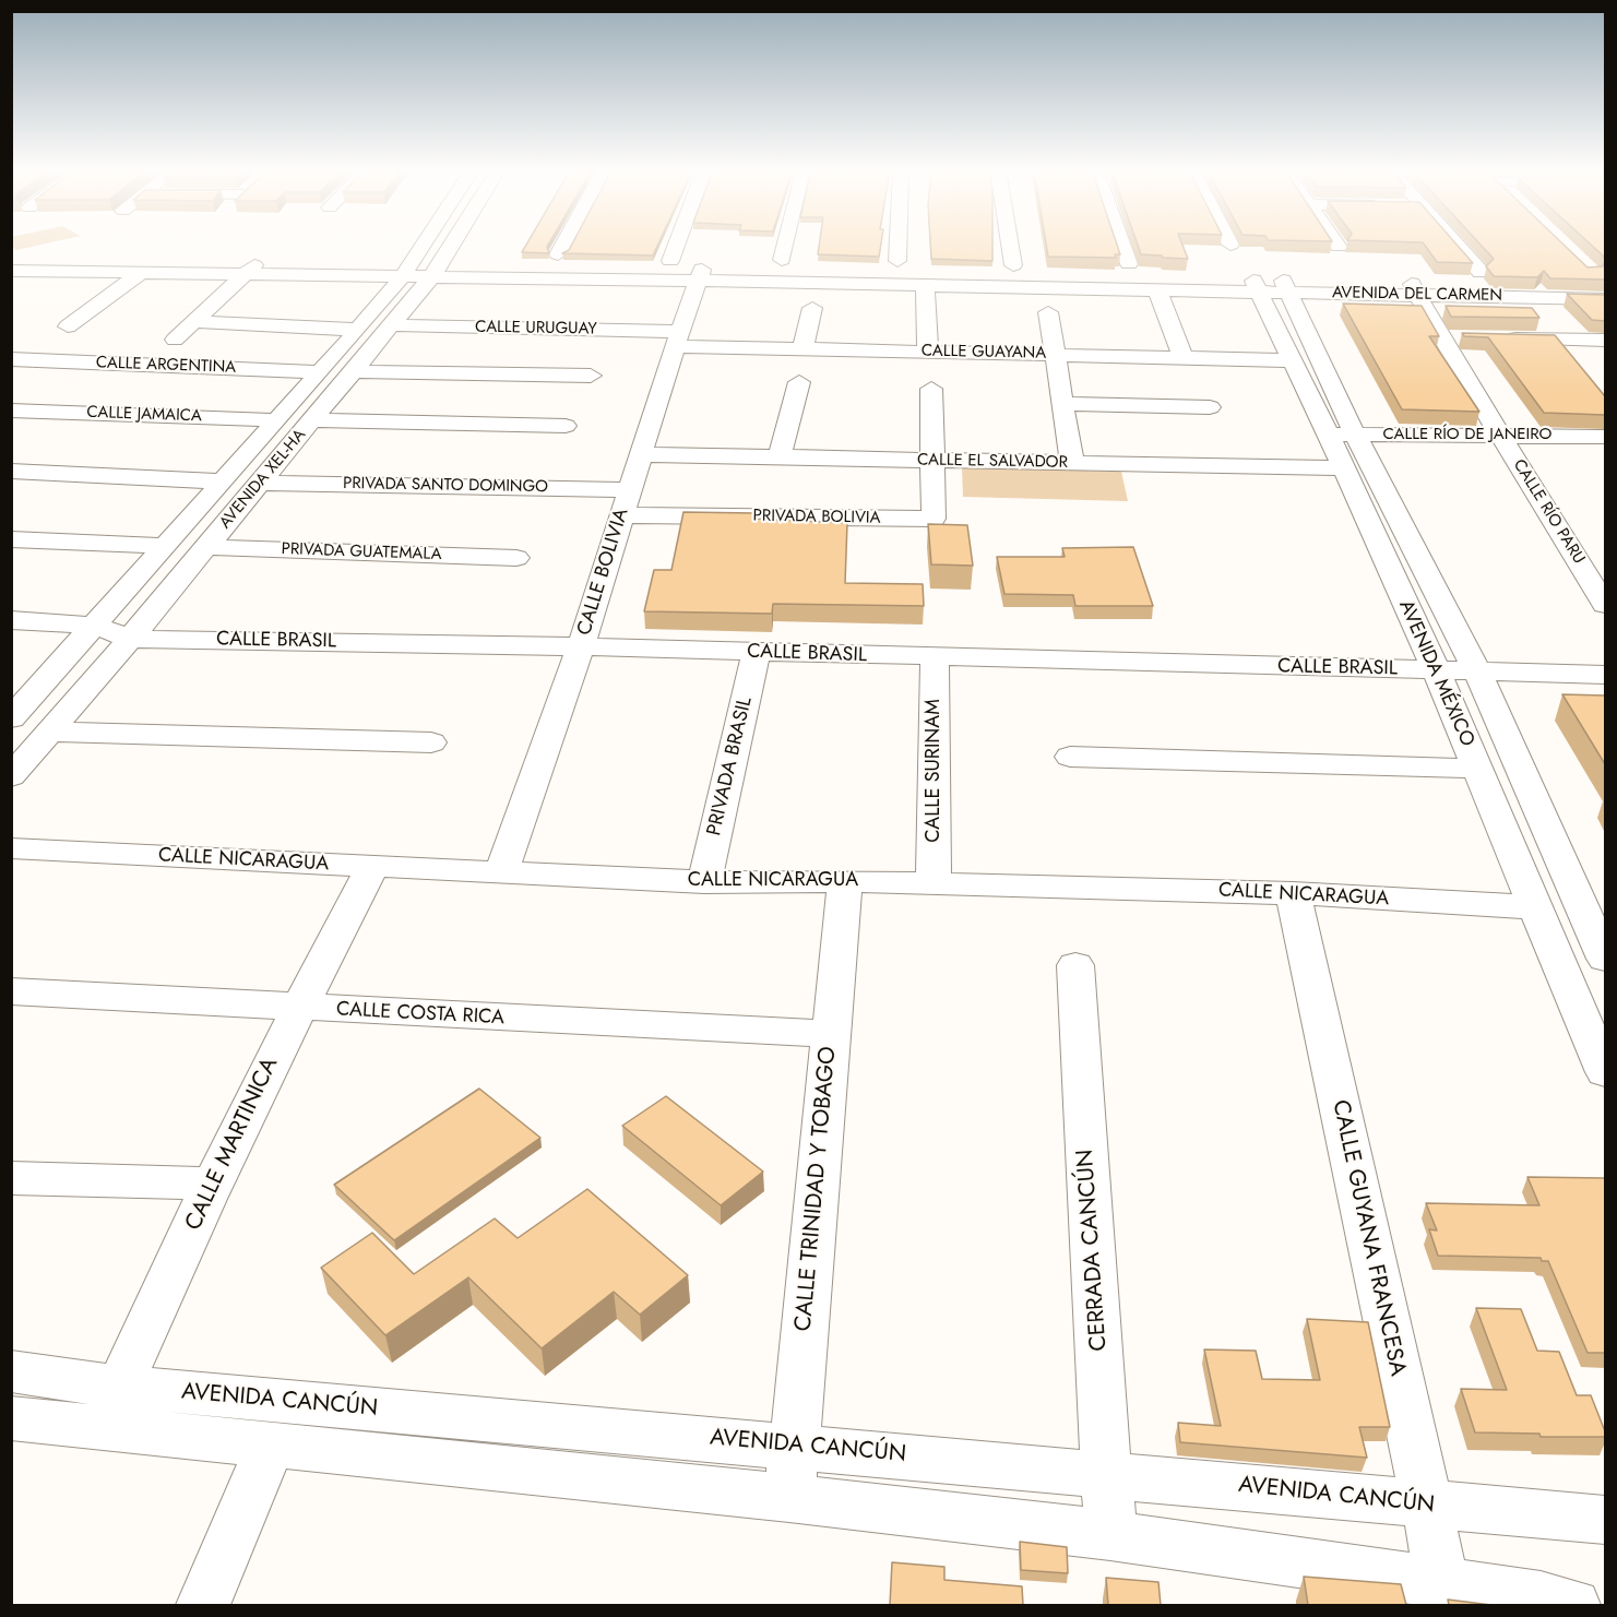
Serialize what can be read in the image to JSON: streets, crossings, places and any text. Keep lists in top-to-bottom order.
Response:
{
  "streets": {
    "street": [
      "AVENIDA DEL CARMEN",
      "CALLE URUGUAY",
      "CALLE GUAYANA",
      "CALLE ARGENTINA",
      "CALLE JAMAICA",
      "CALLE RÍO DE JANEIRO",
      "CALLE EL SALVADOR",
      "AVENIDA XEL-HA",
      "PRIVADA SANTO DOMINGO",
      "CALLE RÍO PARU",
      "PRIVADA BOLIVIA",
      "PRIVADA GUATEMALA",
      "CALLE BOLIVIA",
      "CALLE BRASIL",
      "AVENIDA MÉXICO",
      "PRIVADA BRASIL",
      "CALLE SURINAM",
      "CALLE NICARAGUA",
      "CALLE COSTA RICA",
      "CALLE MARTINICA",
      "CALLE TRINIDAD Y TOBAGO",
      "CALLE GUYANA FRANCESA",
      "CERRADA CANCÚN",
      "AVENIDA CANCÚN"
    ]
  },
  "crossings": [
    ["AVENIDA DEL CARMEN", "AVENIDA XEL-HA"],
    ["AVENIDA DEL CARMEN", "CALLE RÍO PARU"],
    ["AVENIDA DEL CARMEN", "CALLE BOLIVIA"],
    ["AVENIDA DEL CARMEN", "AVENIDA MÉXICO"],
    ["CALLE URUGUAY", "CALLE GUAYANA"],
    ["CALLE URUGUAY", "AVENIDA XEL-HA"],
    ["CALLE URUGUAY", "CALLE BOLIVIA"],
    ["CALLE GUAYANA", "CALLE BOLIVIA"],
    ["CALLE GUAYANA", "AVENIDA MÉXICO"],
    ["CALLE ARGENTINA", "AVENIDA XEL-HA"],
    ["CALLE JAMAICA", "AVENIDA XEL-HA"],
    ["CALLE RÍO DE JANEIRO", "CALLE RÍO PARU"],
    ["CALLE RÍO DE JANEIRO", "AVENIDA MÉXICO"],
    ["CALLE EL SALVADOR", "PRIVADA BOLIVIA"],
    ["CALLE EL SALVADOR", "CALLE BOLIVIA"],
    ["CALLE EL SALVADOR", "AVENIDA MÉXICO"],
    ["AVENIDA XEL-HA", "PRIVADA SANTO DOMINGO"],
    ["AVENIDA XEL-HA", "PRIVADA GUATEMALA"],
    ["AVENIDA XEL-HA", "CALLE BRASIL"],
    ["PRIVADA SANTO DOMINGO", "CALLE BOLIVIA"],
    ["PRIVADA BOLIVIA", "CALLE BOLIVIA"],
    ["CALLE BOLIVIA", "CALLE BRASIL"],
    ["CALLE BOLIVIA", "CALLE NICARAGUA"],
    ["CALLE BRASIL", "AVENIDA MÉXICO"],
    ["CALLE BRASIL", "PRIVADA BRASIL"],
    ["CALLE BRASIL", "CALLE SURINAM"],
    ["AVENIDA MÉXICO", "CALLE NICARAGUA"],
    ["PRIVADA BRASIL", "CALLE NICARAGUA"],
    ["CALLE SURINAM", "CALLE NICARAGUA"],
    ["CALLE NICARAGUA", "CALLE MARTINICA"],
    ["CALLE NICARAGUA", "CALLE TRINIDAD Y TOBAGO"],
    ["CALLE NICARAGUA", "CALLE GUYANA FRANCESA"],
    ["CALLE COSTA RICA", "CALLE MARTINICA"],
    ["CALLE COSTA RICA", "CALLE TRINIDAD Y TOBAGO"],
    ["CALLE MARTINICA", "AVENIDA CANCÚN"],
    ["CALLE TRINIDAD Y TOBAGO", "AVENIDA CANCÚN"],
    ["CALLE GUYANA FRANCESA", "AVENIDA CANCÚN"],
    ["CERRADA CANCÚN", "AVENIDA CANCÚN"]
  ]
}
